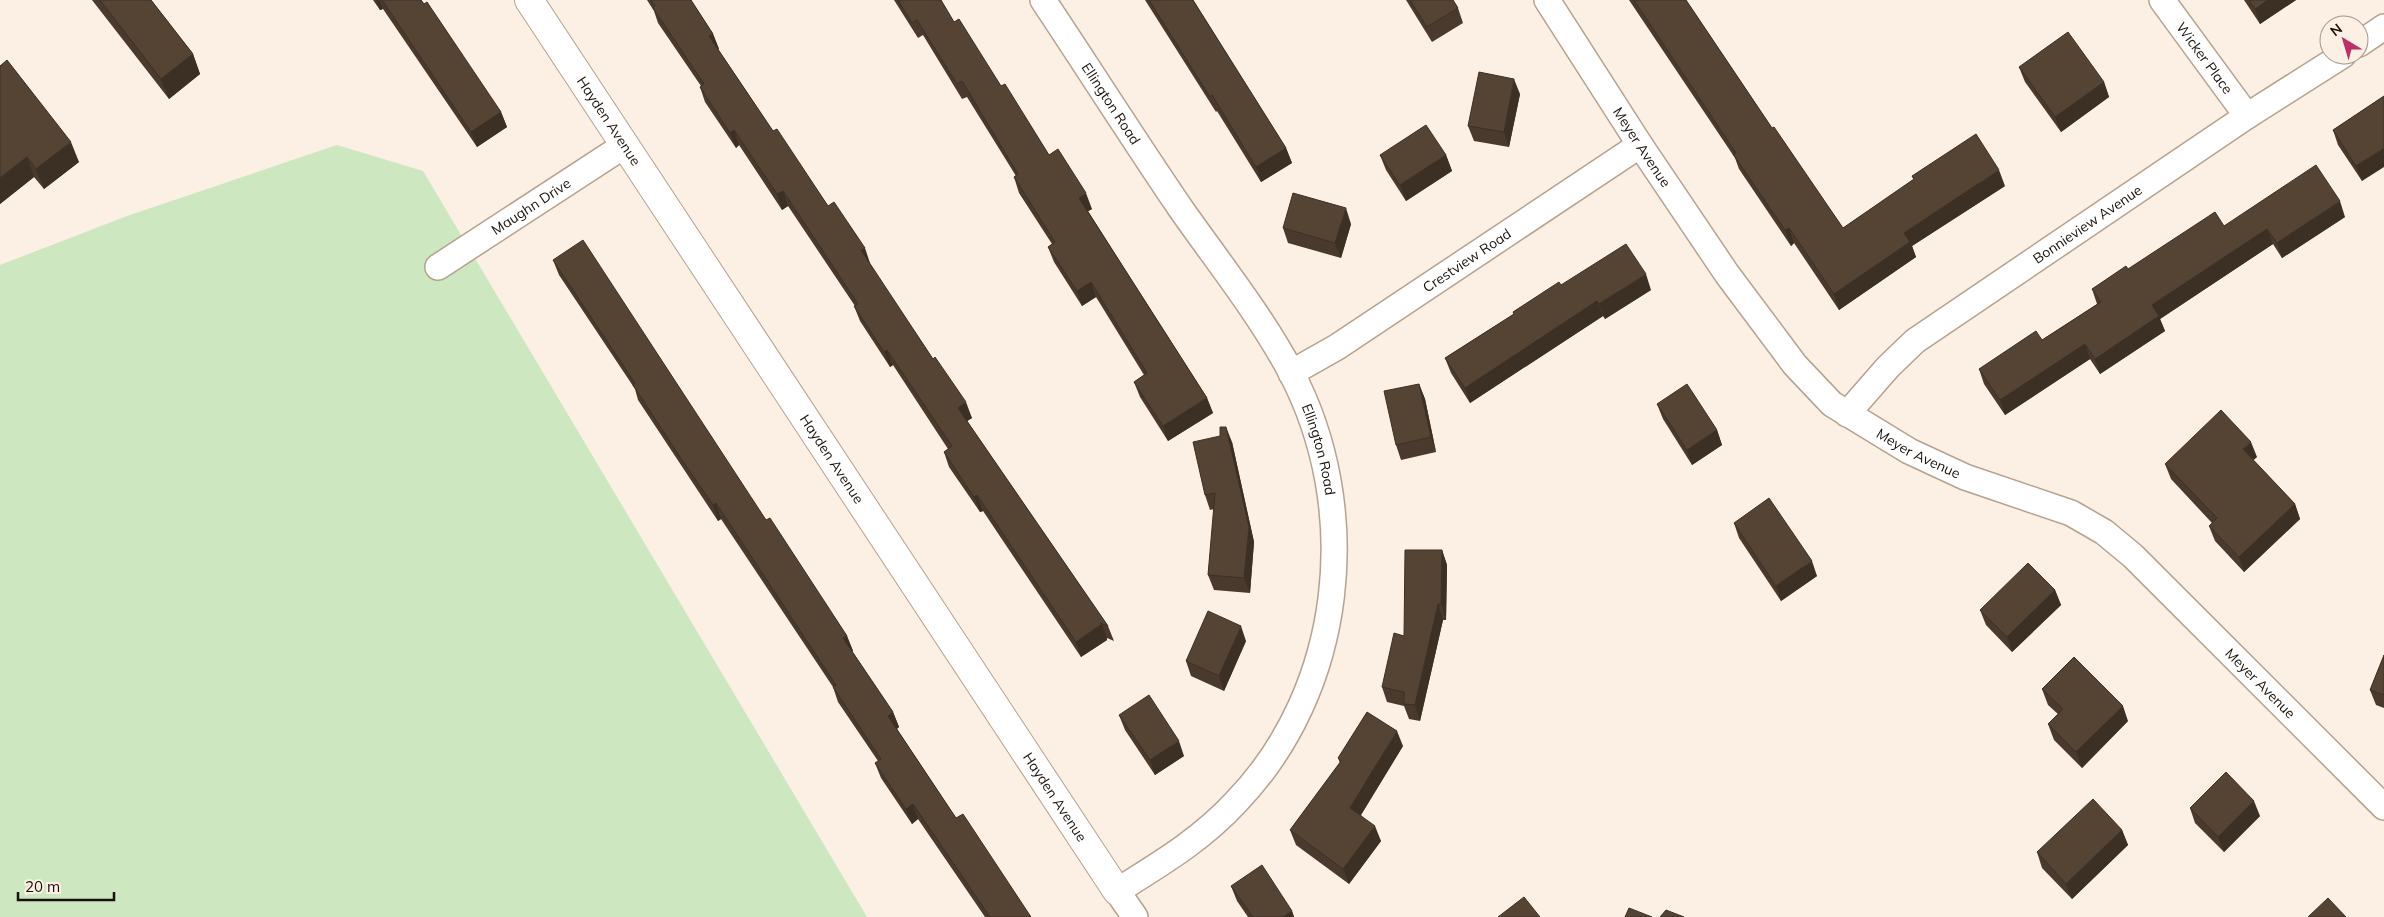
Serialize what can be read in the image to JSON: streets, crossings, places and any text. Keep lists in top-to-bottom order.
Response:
{
  "streets": {
    "street": [
      "Wicker Place",
      "Ellington Road",
      "Hayden Avenue",
      "Meyer Avenue",
      "Maughn Drive",
      "Bonnieview Avenue",
      "Crestview Road"
    ]
  },
  "crossings": [
    ["Wicker Place", "Bonnieview Avenue"],
    ["Ellington Road", "Hayden Avenue"],
    ["Ellington Road", "Crestview Road"],
    ["Hayden Avenue", "Maughn Drive"],
    ["Meyer Avenue", "Bonnieview Avenue"],
    ["Meyer Avenue", "Crestview Road"]
  ],
  "scale_bar": "20 m",
  "north": "top left"
}
